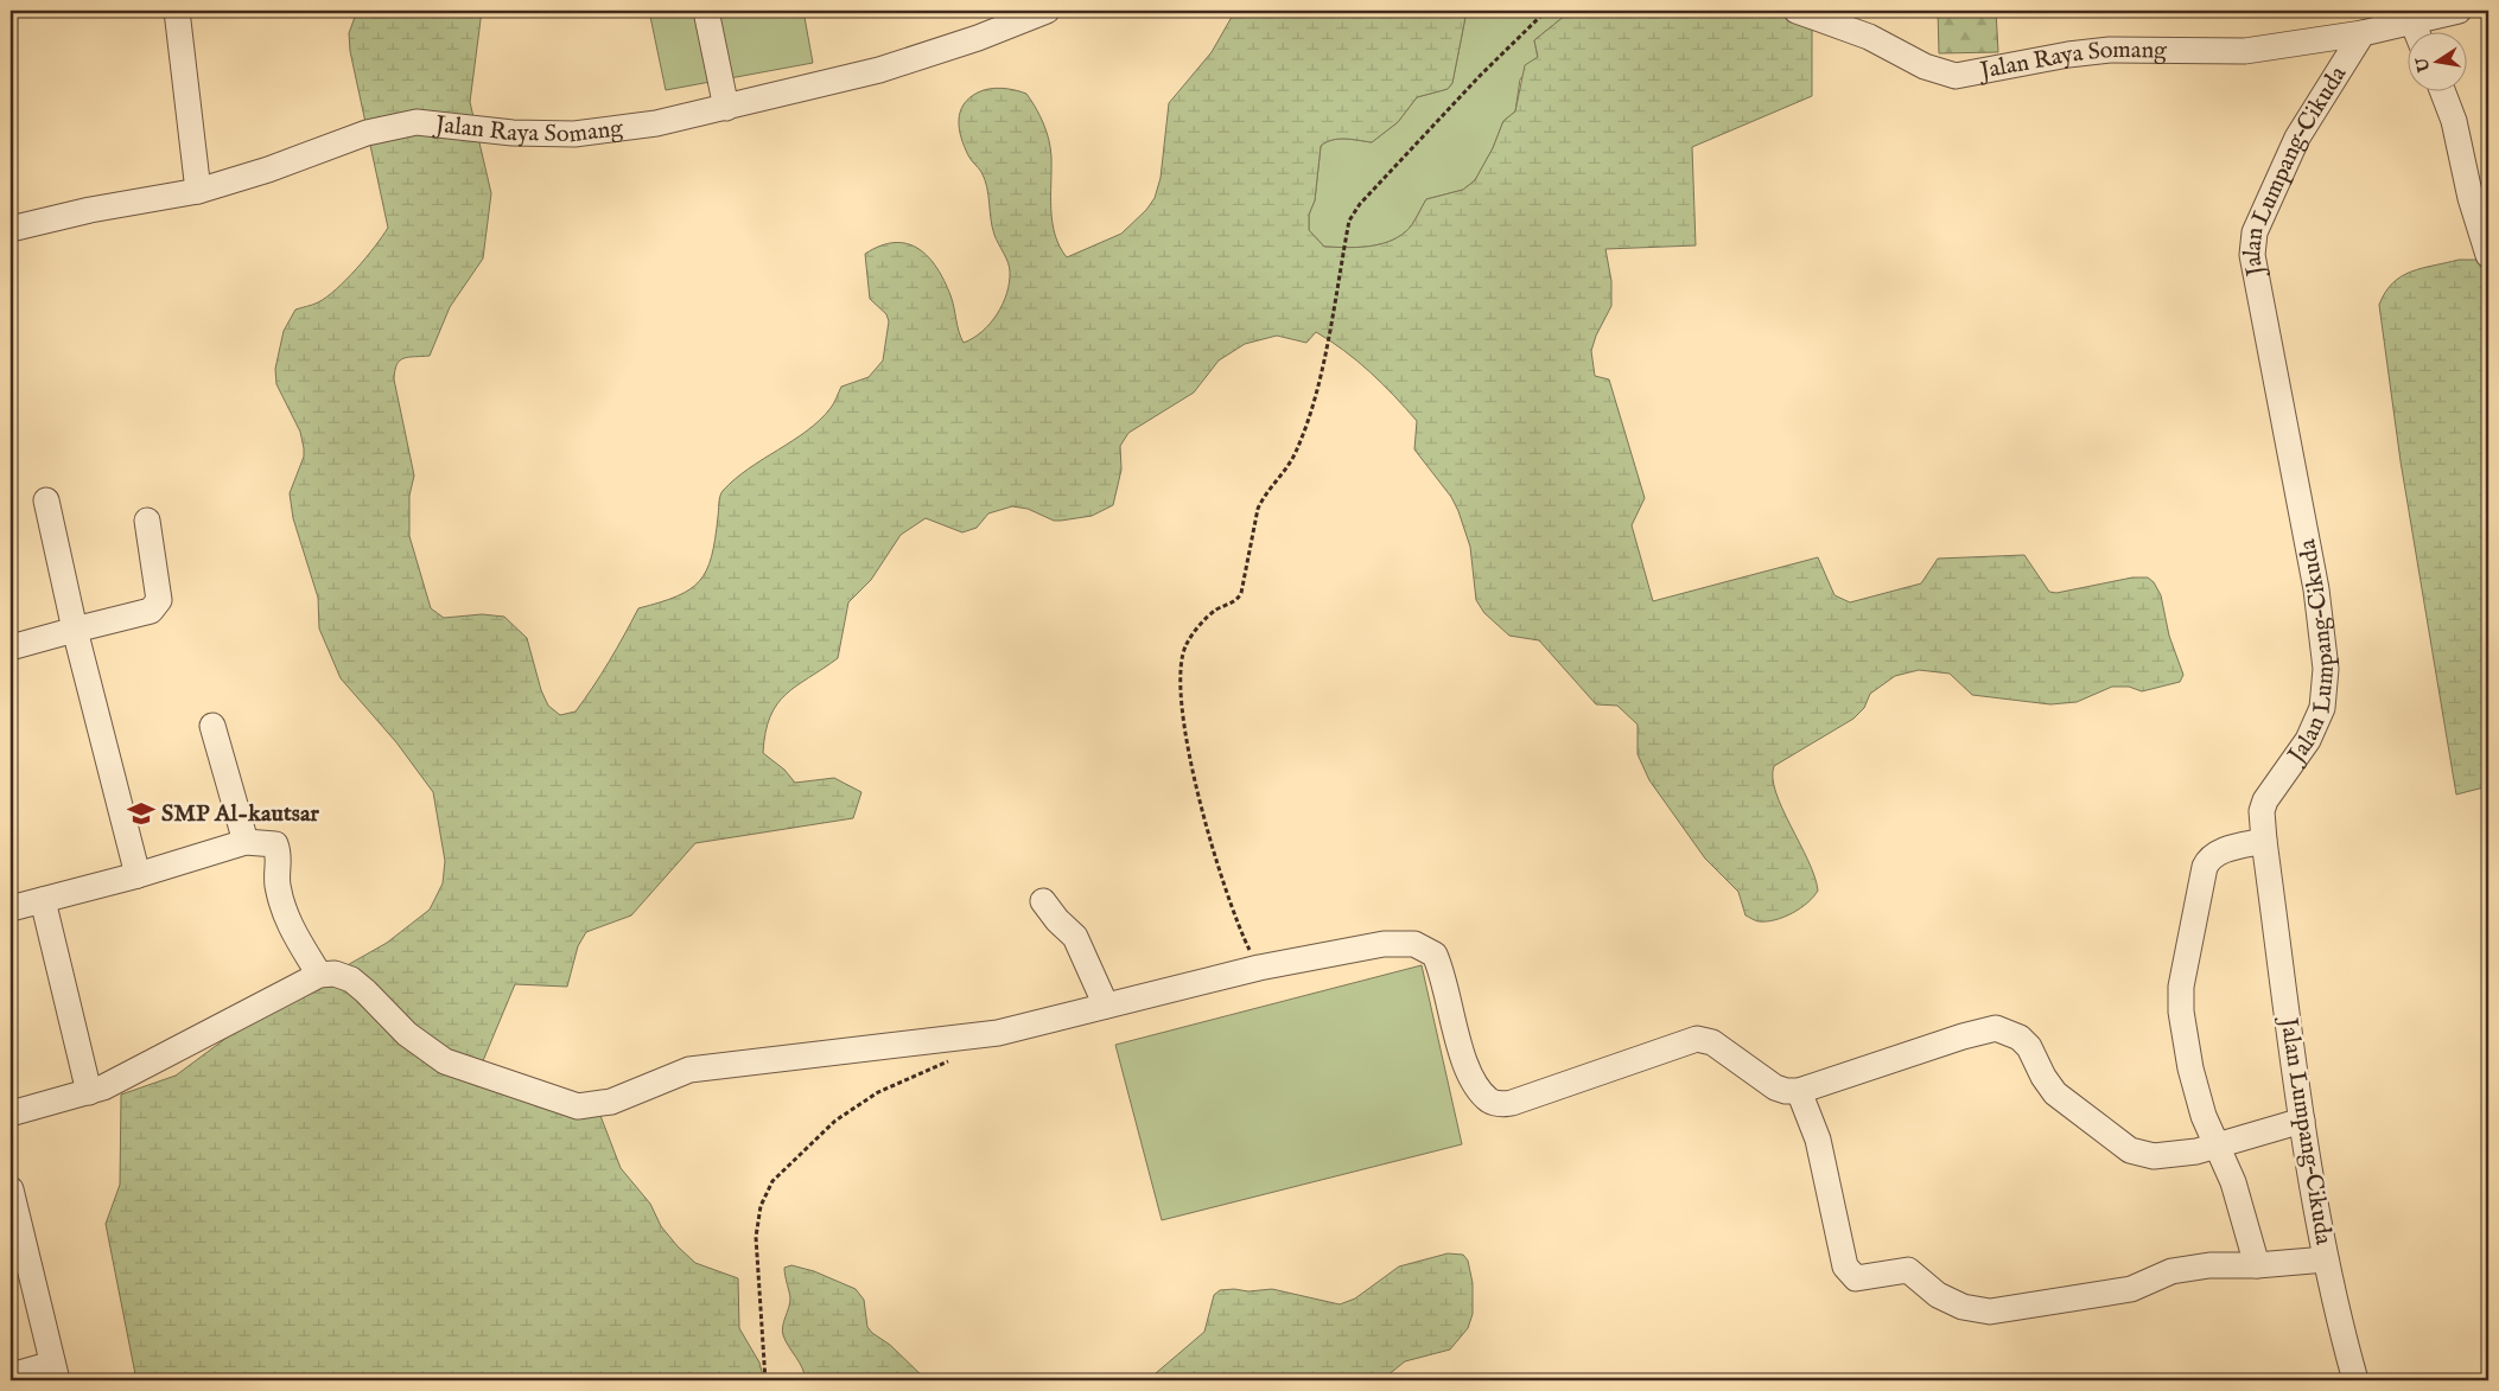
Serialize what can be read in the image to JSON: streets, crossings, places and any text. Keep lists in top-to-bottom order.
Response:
{
  "streets": {
    "street": ["Jalan Raya Somang", "Jalan Lumpang–Cikuda"]
  },
  "crossings": [
    ["Jalan Raya Somang", "Jalan Lumpang–Cikuda"]
  ],
  "places": {
    "school or university": ["SMP Al-kautsar"]
  },
  "north": "left"
}
